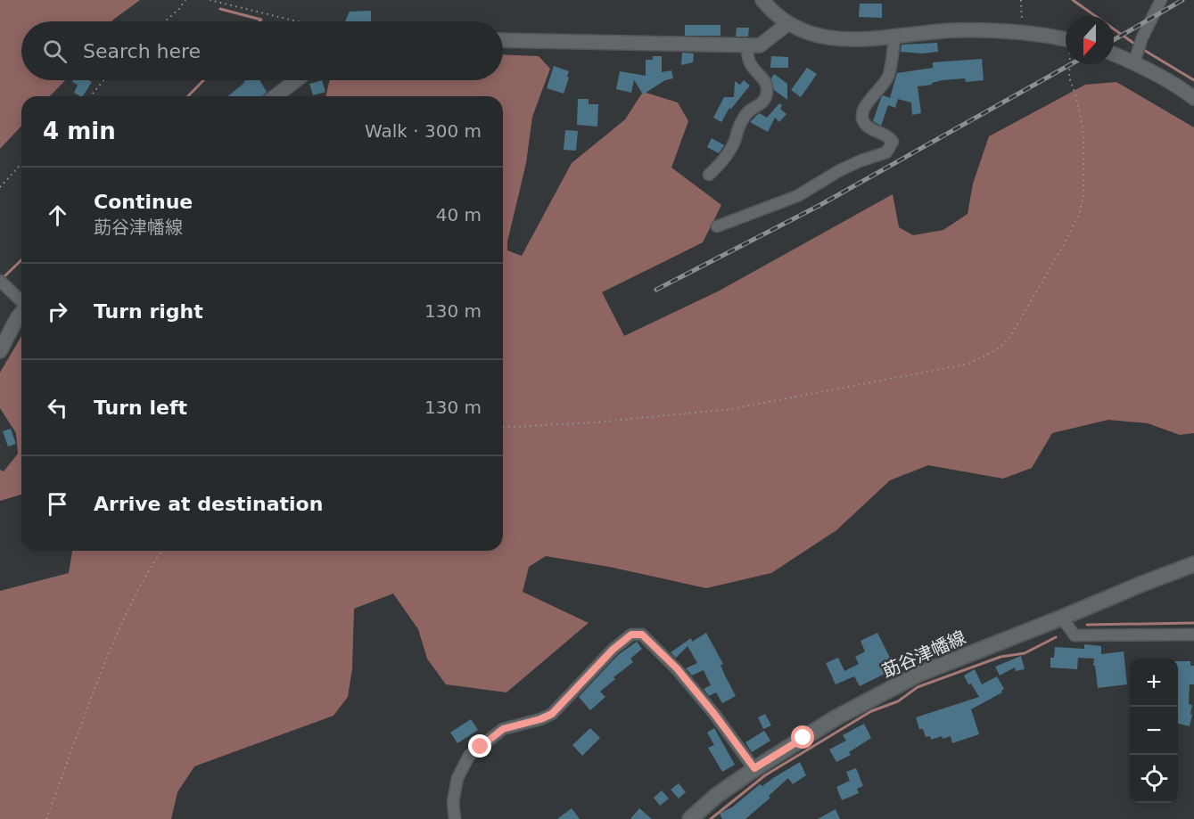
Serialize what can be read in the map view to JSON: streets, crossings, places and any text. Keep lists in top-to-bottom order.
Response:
{
  "streets": {
    "main road": ["莇谷津幡線"]
  },
  "north": "bottom",
  "page": {
    "search": "Search here",
    "heading": ["4 min", "Walk · 300 m"],
    "list": [
      ["Continue", "莇谷津幡線", "40 m"],
      ["Turn right", "130 m"],
      ["Turn left", "130 m"],
      "Arrive at destination"
    ],
    "map_buttons": ["+", "−"]
  }
}
